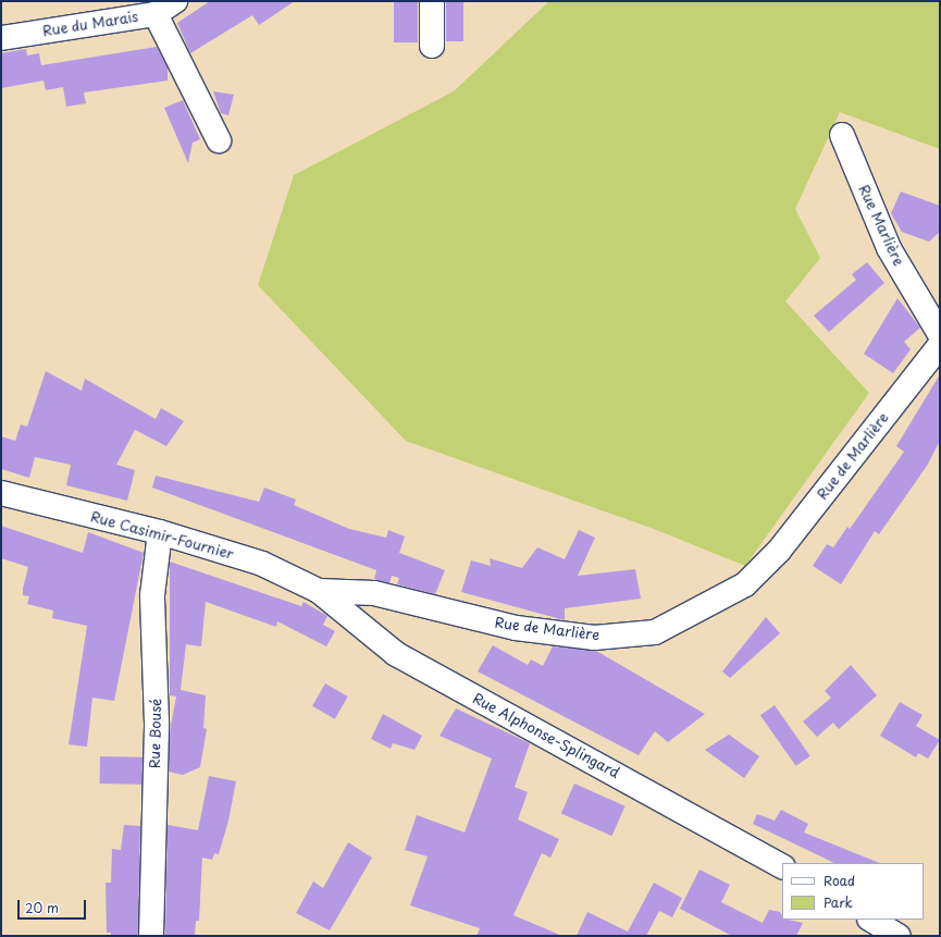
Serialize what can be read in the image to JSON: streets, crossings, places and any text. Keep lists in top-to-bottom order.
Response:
{
  "streets": {
    "street": [
      "Rue du Marais",
      "Rue Marlière",
      "Rue de Marlière",
      "Rue Casimir-Fournier",
      "Rue Bousé",
      "Rue Alphonse-Splingard"
    ]
  },
  "crossings": [
    ["Rue de Marlière", "Rue Casimir-Fournier"],
    ["Rue de Marlière", "Rue Alphonse-Splingard"],
    ["Rue Casimir-Fournier", "Rue Bousé"],
    ["Rue Casimir-Fournier", "Rue Alphonse-Splingard"]
  ],
  "legend": ["Road", "Park"],
  "scale_bar": "20 m"
}
